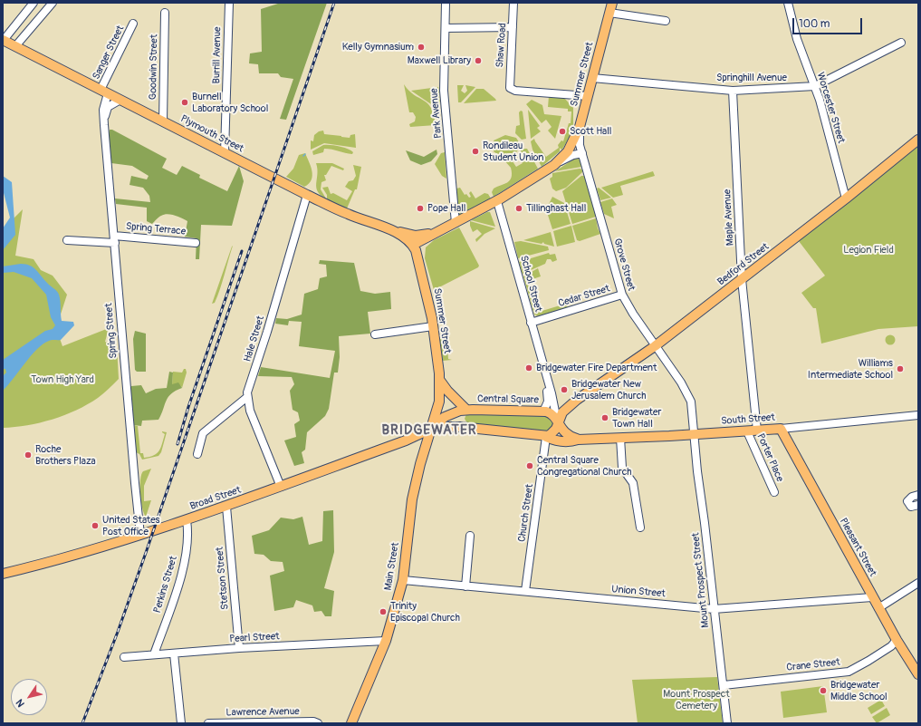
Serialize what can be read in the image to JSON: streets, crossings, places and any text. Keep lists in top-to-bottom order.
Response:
{
  "streets": {
    "main road": [
      "Summer Street",
      "Plymouth Street",
      "Bedford Street",
      "Central Square",
      "South Street",
      "Broad Street",
      "Pleasant Street",
      "Main Street"
    ],
    "street": [
      "Shaw Road",
      "Sanger Street",
      "Burrill Avenue",
      "Goodwin Street",
      "Springhill Avenue",
      "Worcester Street",
      "Park Avenue",
      "Maple Avenue",
      "Spring Terrace",
      "Grove Street",
      "School Street",
      "Cedar Street",
      "Spring Street",
      "Hale Street",
      "Porter Place",
      "Church Street",
      "Stetson Street",
      "Mount Prospect Street",
      "Perkins Street",
      "Union Street",
      "Pearl Street",
      "Crane Street",
      "Lawrence Avenue"
    ]
  },
  "crossings": [
    ["Shaw Road", "Summer Street"],
    ["Sanger Street", "Plymouth Street"],
    ["Sanger Street", "Spring Street"],
    ["Burrill Avenue", "Plymouth Street"],
    ["Goodwin Street", "Plymouth Street"],
    ["Summer Street", "Springhill Avenue"],
    ["Summer Street", "Park Avenue"],
    ["Summer Street", "Plymouth Street"],
    ["Summer Street", "Grove Street"],
    ["Summer Street", "School Street"],
    ["Summer Street", "Central Square"],
    ["Summer Street", "Broad Street"],
    ["Summer Street", "Main Street"],
    ["Springhill Avenue", "Worcester Street"],
    ["Springhill Avenue", "Maple Avenue"],
    ["Worcester Street", "Bedford Street"],
    ["Plymouth Street", "Spring Street"],
    ["Plymouth Street", "Hale Street"],
    ["Maple Avenue", "Bedford Street"],
    ["Maple Avenue", "South Street"],
    ["Spring Terrace", "Spring Street"],
    ["Grove Street", "Bedford Street"],
    ["Grove Street", "Cedar Street"],
    ["Grove Street", "South Street"],
    ["Grove Street", "Mount Prospect Street"],
    ["Bedford Street", "School Street"],
    ["Bedford Street", "Central Square"],
    ["School Street", "Cedar Street"],
    ["School Street", "Central Square"],
    ["Spring Street", "Broad Street"],
    ["Hale Street", "Broad Street"],
    ["Central Square", "Broad Street"],
    ["Central Square", "Main Street"],
    ["South Street", "Porter Place"],
    ["South Street", "Church Street"],
    ["South Street", "Pleasant Street"],
    ["South Street", "Mount Prospect Street"],
    ["Broad Street", "Main Street"],
    ["Broad Street", "Stetson Street"],
    ["Broad Street", "Perkins Street"],
    ["Church Street", "Union Street"],
    ["Pleasant Street", "Union Street"],
    ["Pleasant Street", "Crane Street"],
    ["Main Street", "Union Street"],
    ["Main Street", "Pearl Street"],
    ["Stetson Street", "Pearl Street"],
    ["Mount Prospect Street", "Union Street"],
    ["Mount Prospect Street", "Crane Street"],
    ["Perkins Street", "Pearl Street"]
  ],
  "districts": ["BRIDGEWATER"],
  "parks": ["Legion Field", "Town High Yard", "Mount Prospect Cemetery"],
  "places": [
    "Kelly Gymnasium",
    "Maxwell Library",
    "Burnell Laboratory School",
    "Scott Hall",
    "Rondileau Student Union",
    "Pope Hall",
    "Tillinghast Hall",
    "Bridgewater Fire Department",
    "Williams Intermediate School",
    "Bridgewater New Jerusalem Church",
    "Bridgewater Town Hall",
    "Roche Brothers Plaza",
    "Central Square Congregational Church",
    "United States Post Office",
    "Trinity Episcopal Church",
    "Bridgewater Middle School"
  ],
  "scale_bar": "100 m",
  "north": "bottom left"
}
